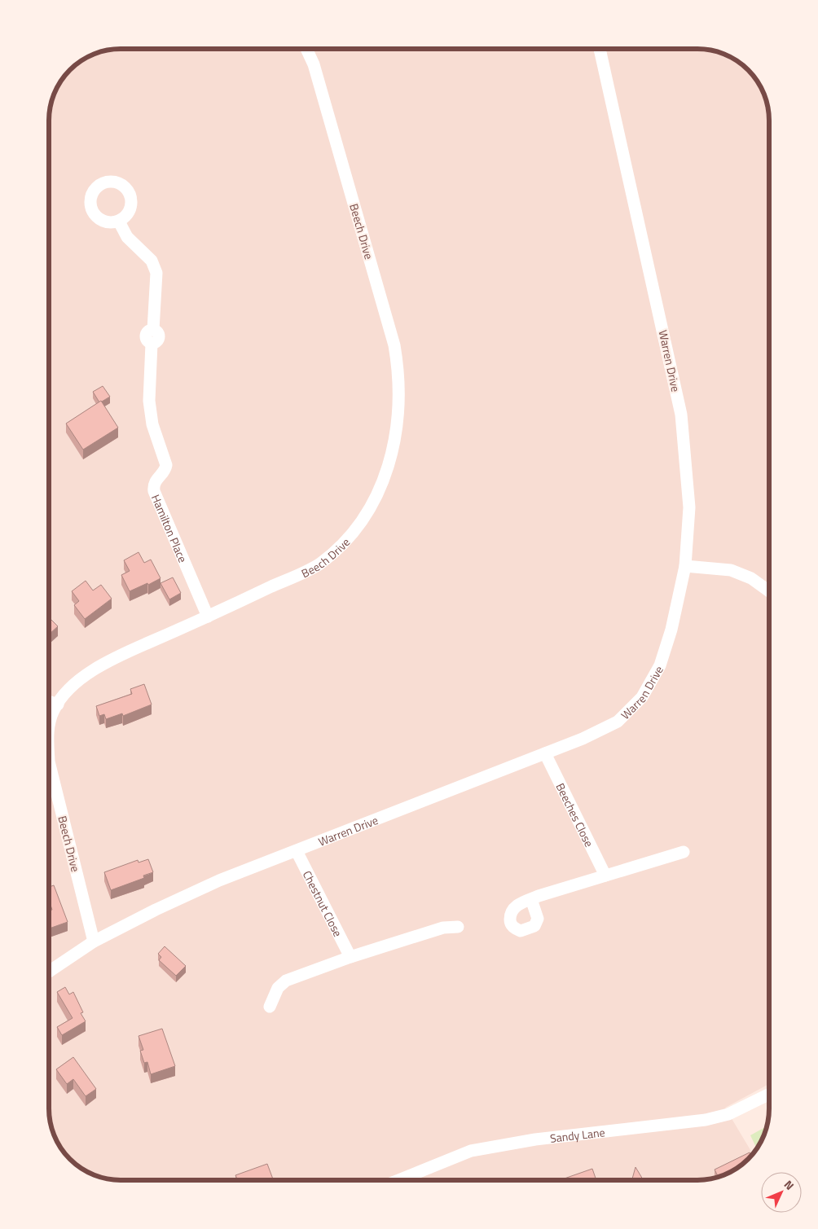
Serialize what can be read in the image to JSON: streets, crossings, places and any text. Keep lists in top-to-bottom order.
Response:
{
  "streets": {
    "street": [
      "Beech Drive",
      "Warren Drive",
      "Hamilton Place",
      "Beeches Close",
      "Chestnut Close",
      "Sandy Lane"
    ]
  },
  "crossings": [
    ["Beech Drive", "Warren Drive"],
    ["Beech Drive", "Hamilton Place"],
    ["Warren Drive", "Beeches Close"],
    ["Warren Drive", "Chestnut Close"]
  ],
  "north": "top right"
}
